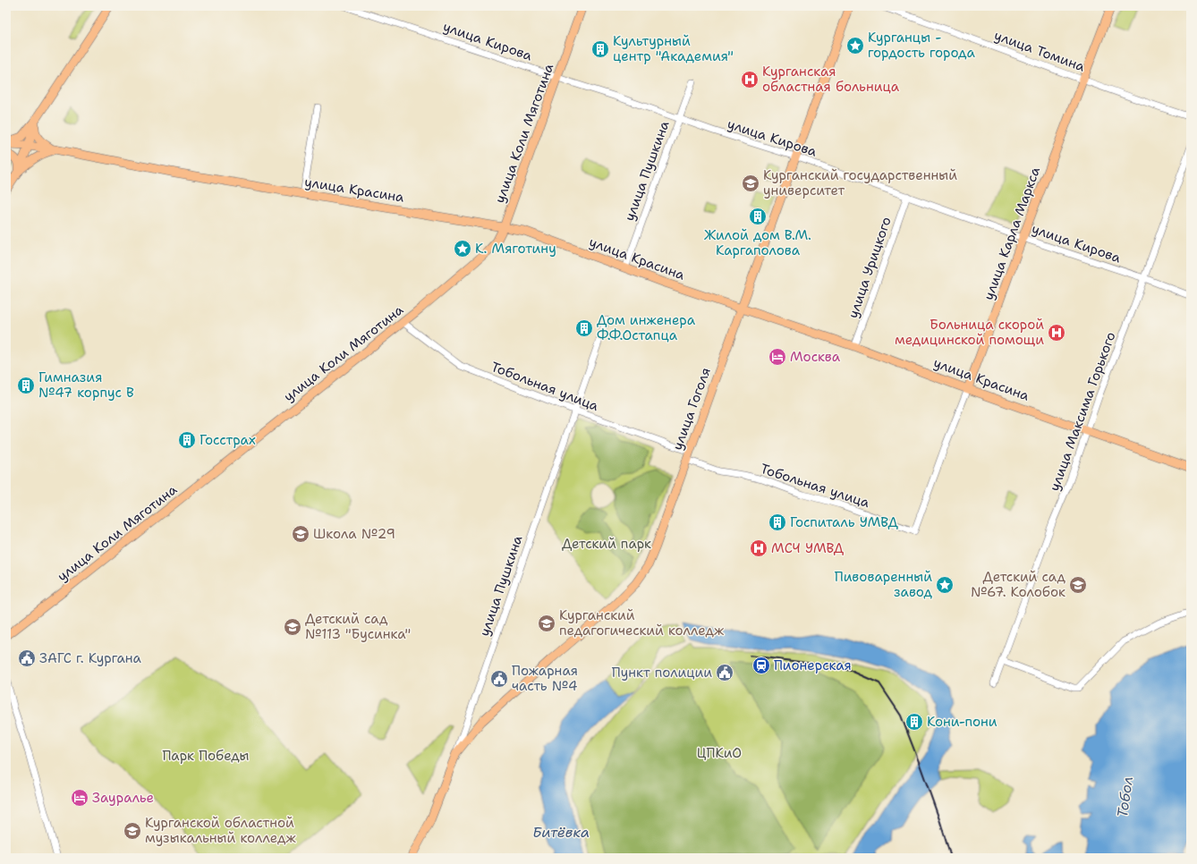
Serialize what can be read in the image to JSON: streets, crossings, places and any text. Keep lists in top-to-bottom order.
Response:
{
  "streets": {
    "main road": [
      "улица Коли Мяготина",
      "улица Пушкина",
      "улица Красина",
      "улица Карла Маркса",
      "улица Гоголя"
    ],
    "street": [
      "улица Кирова",
      "улица Томина",
      "улица Урицкого",
      "Тобольная улица",
      "улица Максима Горького"
    ]
  },
  "crossings": [
    ["улица Кирова", "улица Коли Мяготина"],
    ["улица Кирова", "улица Пушкина"],
    ["улица Кирова", "улица Карла Маркса"],
    ["улица Кирова", "улица Урицкого"],
    ["улица Кирова", "улица Гоголя"],
    ["улица Кирова", "улица Максима Горького"],
    ["улица Томина", "улица Карла Маркса"],
    ["улица Коли Мяготина", "улица Красина"],
    ["улица Коли Мяготина", "Тобольная улица"],
    ["улица Пушкина", "улица Красина"],
    ["улица Пушкина", "Тобольная улица"],
    ["улица Пушкина", "улица Гоголя"],
    ["улица Красина", "улица Карла Маркса"],
    ["улица Красина", "улица Урицкого"],
    ["улица Красина", "улица Гоголя"],
    ["улица Красина", "улица Максима Горького"],
    ["улица Карла Маркса", "Тобольная улица"],
    ["Тобольная улица", "улица Гоголя"]
  ],
  "water": ["Тобол", "Битёвка"],
  "parks": ["Детский парк", "ЦПКиО", "Парк Победы"],
  "places": {
    "place": ["Курганцы - гордость города", "К. Мяготину", "Пивоваренный завод"],
    "building": [
      "Культурный центр \"Академия\"",
      "Жилой дом В.М. Каргаполова",
      "Дом инженера Ф.Ф.Остапца",
      "Гимназия №47 корпус В",
      "Госстрах",
      "Госпиталь УМВД",
      "Кони-пони"
    ],
    "hospital": ["Курганская областная больница", "Больница скорой медицинской помощи", "МСЧ УМВД"],
    "school or university": [
      "Курганский государственный университет",
      "Школа №29",
      "Детский сад №67. Колобок",
      "Курганский педагогический колледж",
      "Детский сад №113 \"Бусинка\"",
      "Курганской областной музыкальный колледж"
    ],
    "hotel": ["Москва", "Зауралье"],
    "public building": ["ЗАГС г. Кургана", "Пункт полиции", "Пожарная часть №4"],
    "station": ["Пионерская"]
  }
}
